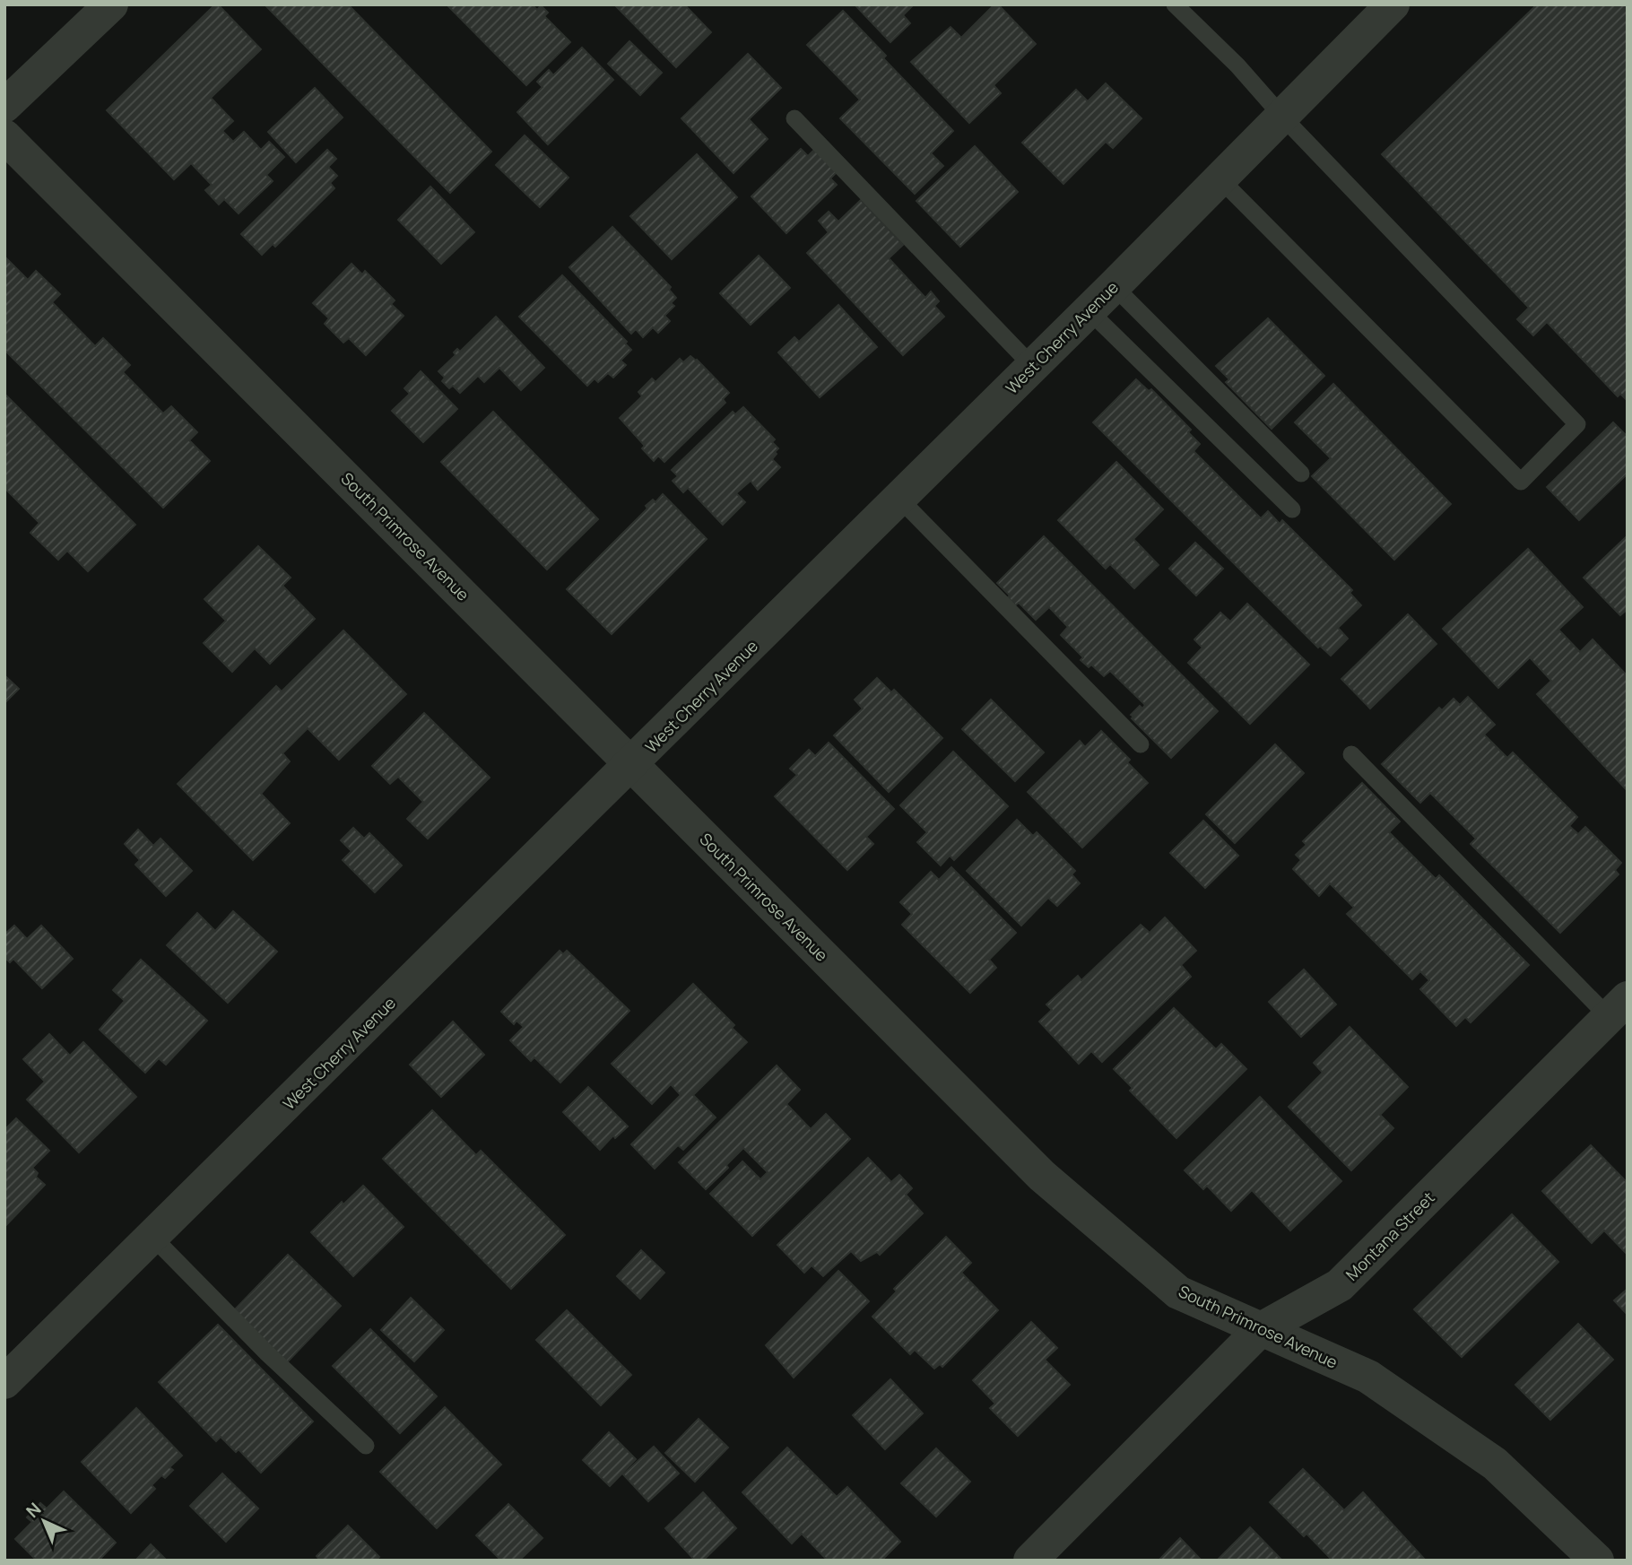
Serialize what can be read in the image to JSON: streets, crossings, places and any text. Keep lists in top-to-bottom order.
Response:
{
  "streets": {
    "street": ["West Cherry Avenue", "South Primrose Avenue", "Montana Street"]
  },
  "crossings": [
    ["West Cherry Avenue", "South Primrose Avenue"],
    ["South Primrose Avenue", "Montana Street"]
  ],
  "north": "top left"
}
